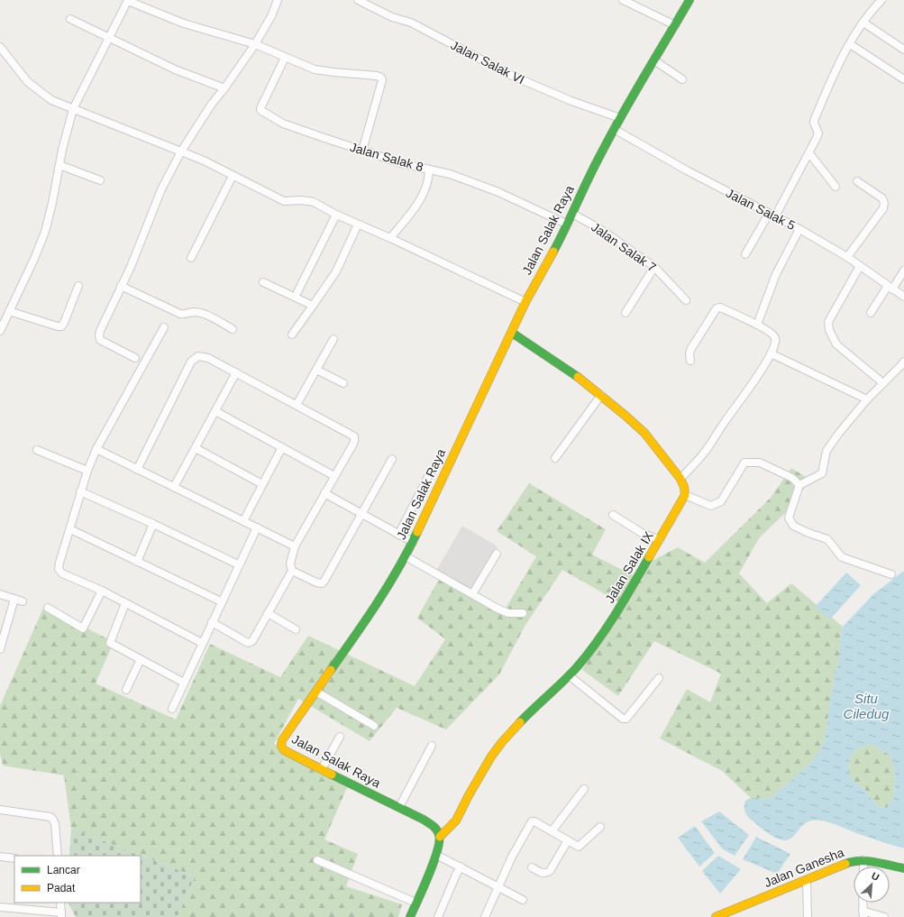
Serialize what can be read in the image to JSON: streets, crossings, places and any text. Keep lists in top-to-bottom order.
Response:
{
  "streets": {
    "street": [
      "Jalan Salak VI",
      "Jalan Salak 8",
      "Jalan Salak 5",
      "Jalan Salak Raya",
      "Jalan Salak 7",
      "Jalan Salak IX",
      "Jalan Ganesha"
    ]
  },
  "crossings": [
    ["Jalan Salak VI", "Jalan Salak Raya"],
    ["Jalan Salak 8", "Jalan Salak Raya"],
    ["Jalan Salak 5", "Jalan Salak Raya"],
    ["Jalan Salak Raya", "Jalan Salak 7"],
    ["Jalan Salak Raya", "Jalan Salak IX"]
  ],
  "water": ["Situ Ciledug"],
  "legend": ["Lancar", "Padat"],
  "north": "top right"
}
